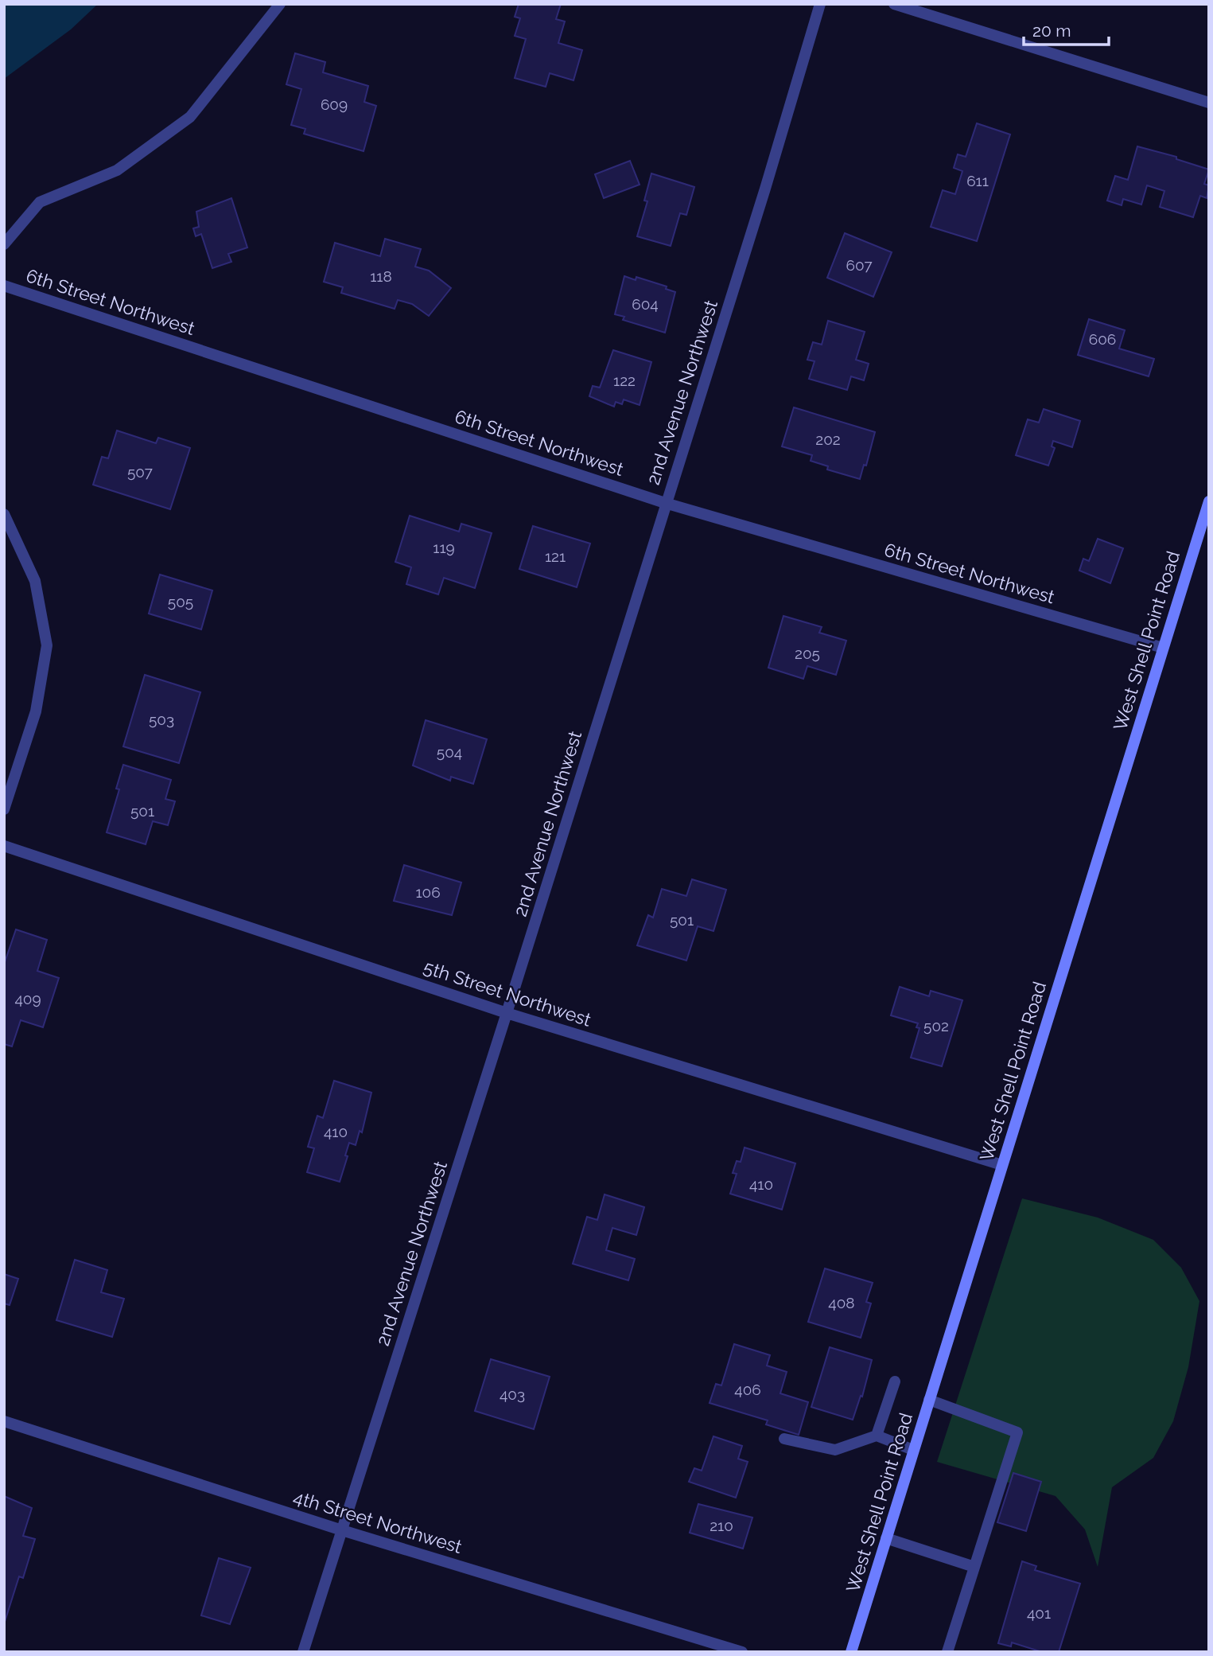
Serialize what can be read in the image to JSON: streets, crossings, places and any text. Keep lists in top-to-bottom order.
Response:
{
  "streets": {
    "street": [
      "6th Street Northwest",
      "2nd Avenue Northwest",
      "West Shell Point Road",
      "5th Street Northwest",
      "4th Street Northwest"
    ]
  },
  "crossings": [
    ["6th Street Northwest", "2nd Avenue Northwest"],
    ["6th Street Northwest", "West Shell Point Road"],
    ["2nd Avenue Northwest", "5th Street Northwest"],
    ["2nd Avenue Northwest", "4th Street Northwest"],
    ["West Shell Point Road", "5th Street Northwest"]
  ],
  "house_numbers": [
    "609",
    "611",
    "607",
    "118",
    "604",
    "606",
    "122",
    "202",
    "507",
    "119",
    "121",
    "505",
    "205",
    "503",
    "504",
    "501",
    "106",
    "501",
    "409",
    "502",
    "410",
    "410",
    "408",
    "406",
    "403",
    "210",
    "401"
  ],
  "scale_bar": "20 m"
}
